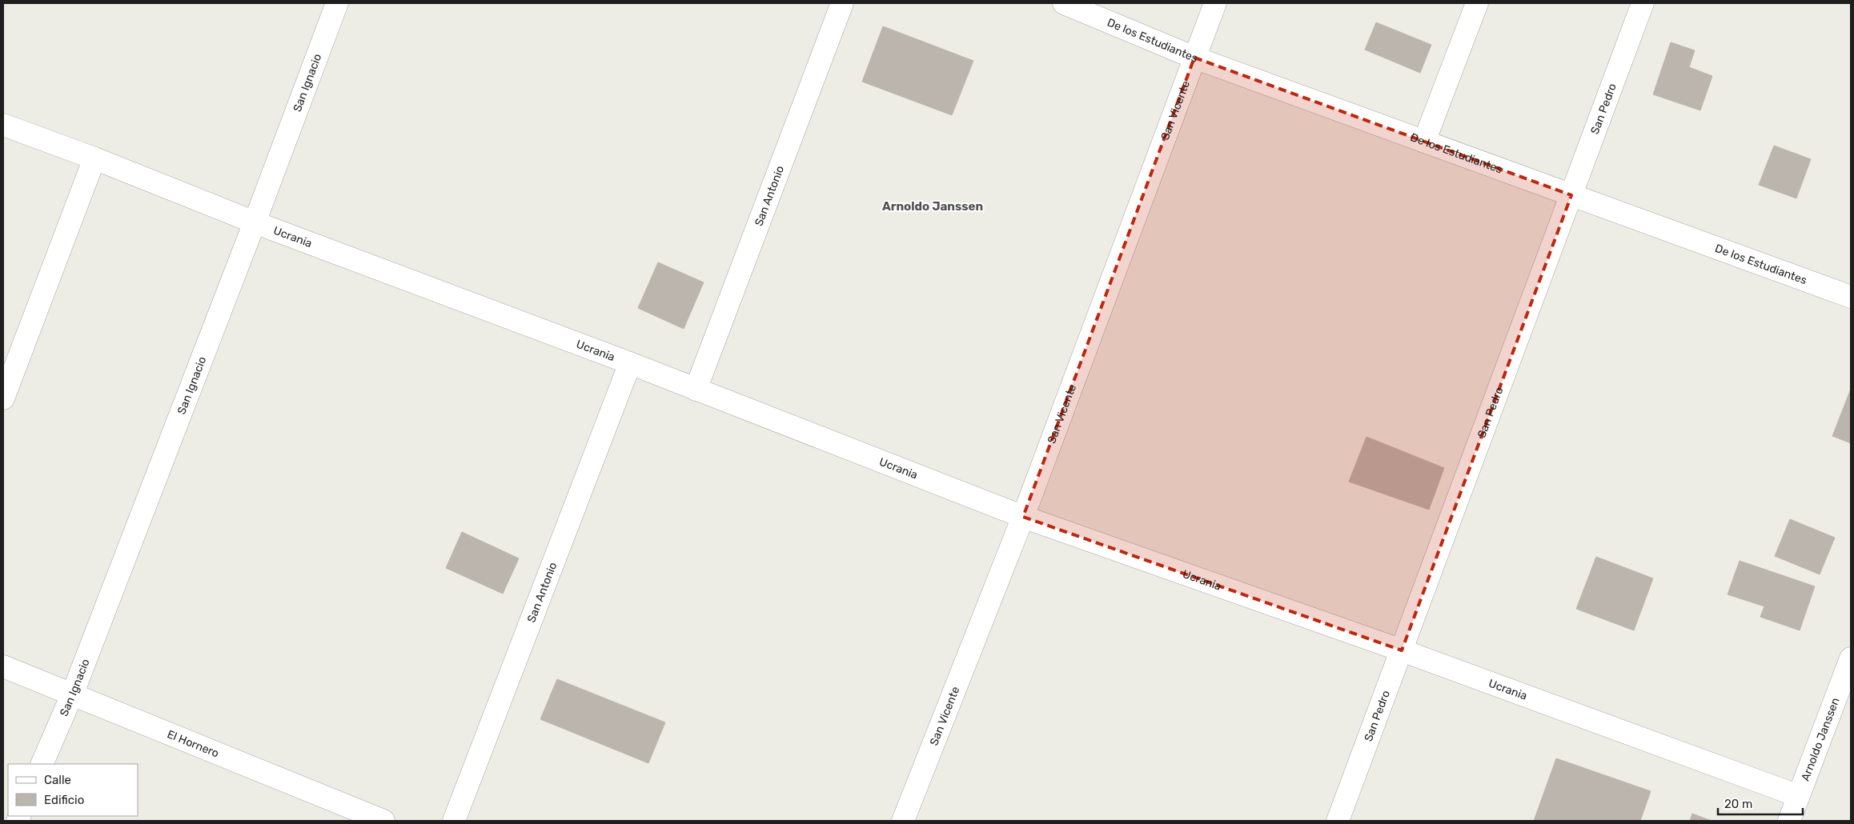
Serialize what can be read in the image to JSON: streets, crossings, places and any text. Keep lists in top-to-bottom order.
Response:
{
  "streets": {
    "street": [
      "De los Estudiantes",
      "San Ignacio",
      "San Pedro",
      "San Vicente",
      "San Antonio",
      "Ucrania",
      "Arnoldo Janssen",
      "El Hornero"
    ]
  },
  "crossings": [
    ["De los Estudiantes", "San Pedro"],
    ["De los Estudiantes", "San Vicente"],
    ["San Ignacio", "Ucrania"],
    ["San Ignacio", "El Hornero"],
    ["San Pedro", "Ucrania"],
    ["San Vicente", "Ucrania"],
    ["San Antonio", "Ucrania"],
    ["Ucrania", "Arnoldo Janssen"]
  ],
  "districts": ["Arnoldo Janssen"],
  "legend": ["Calle", "Edificio"],
  "scale_bar": "20 m"
}
